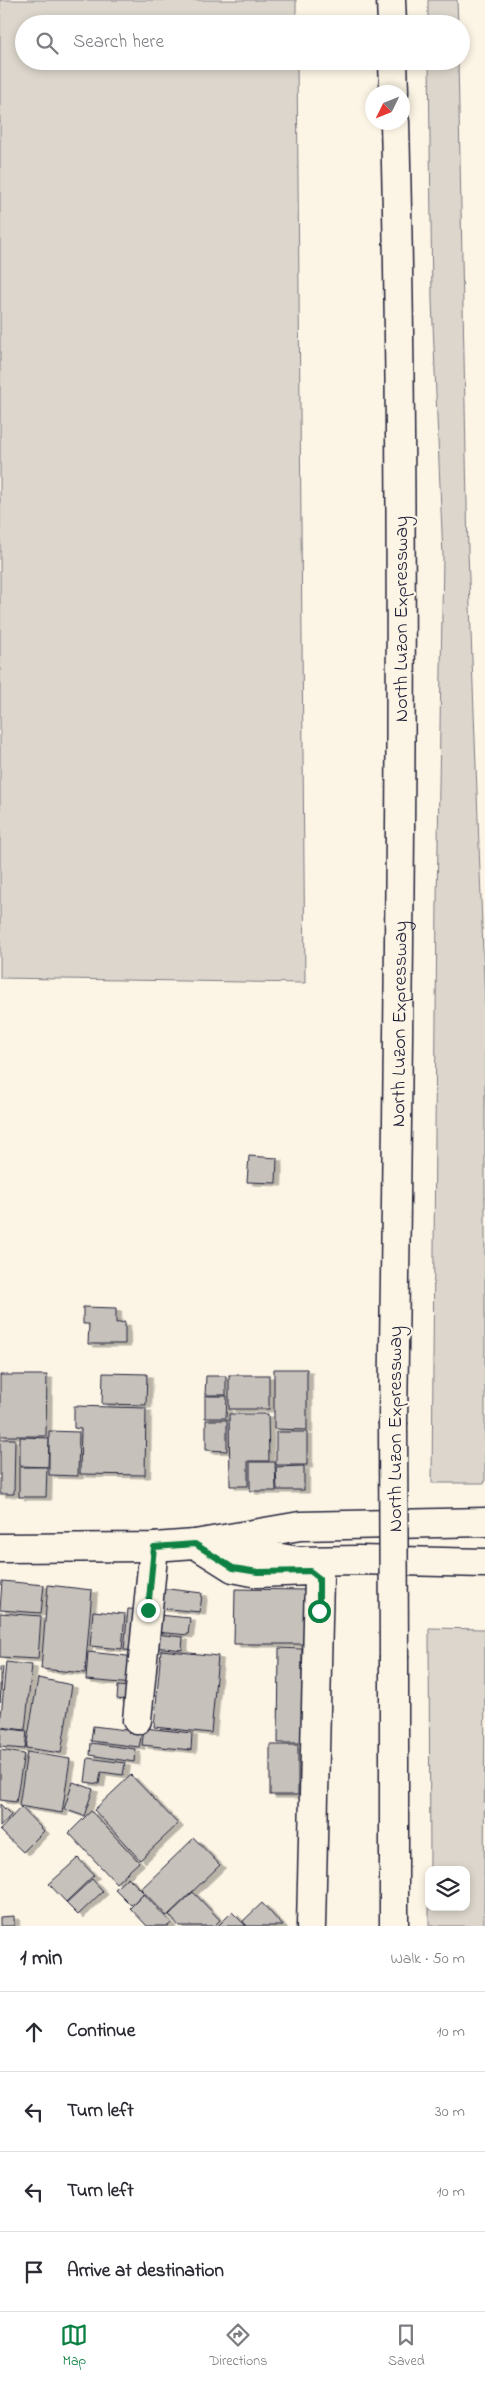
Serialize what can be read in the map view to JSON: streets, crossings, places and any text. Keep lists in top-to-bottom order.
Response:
{
  "streets": {
    "main road": ["North Luzon Expressway"]
  },
  "north": "bottom left",
  "page": {
    "search": "Search here",
    "heading": ["1 min", "Walk · 50 m"],
    "list": [
      ["Continue", "10 m"],
      ["Turn left", "30 m"],
      ["Turn left", "10 m"],
      "Arrive at destination"
    ],
    "nav": ["Map", "Directions", "Saved"]
  }
}
